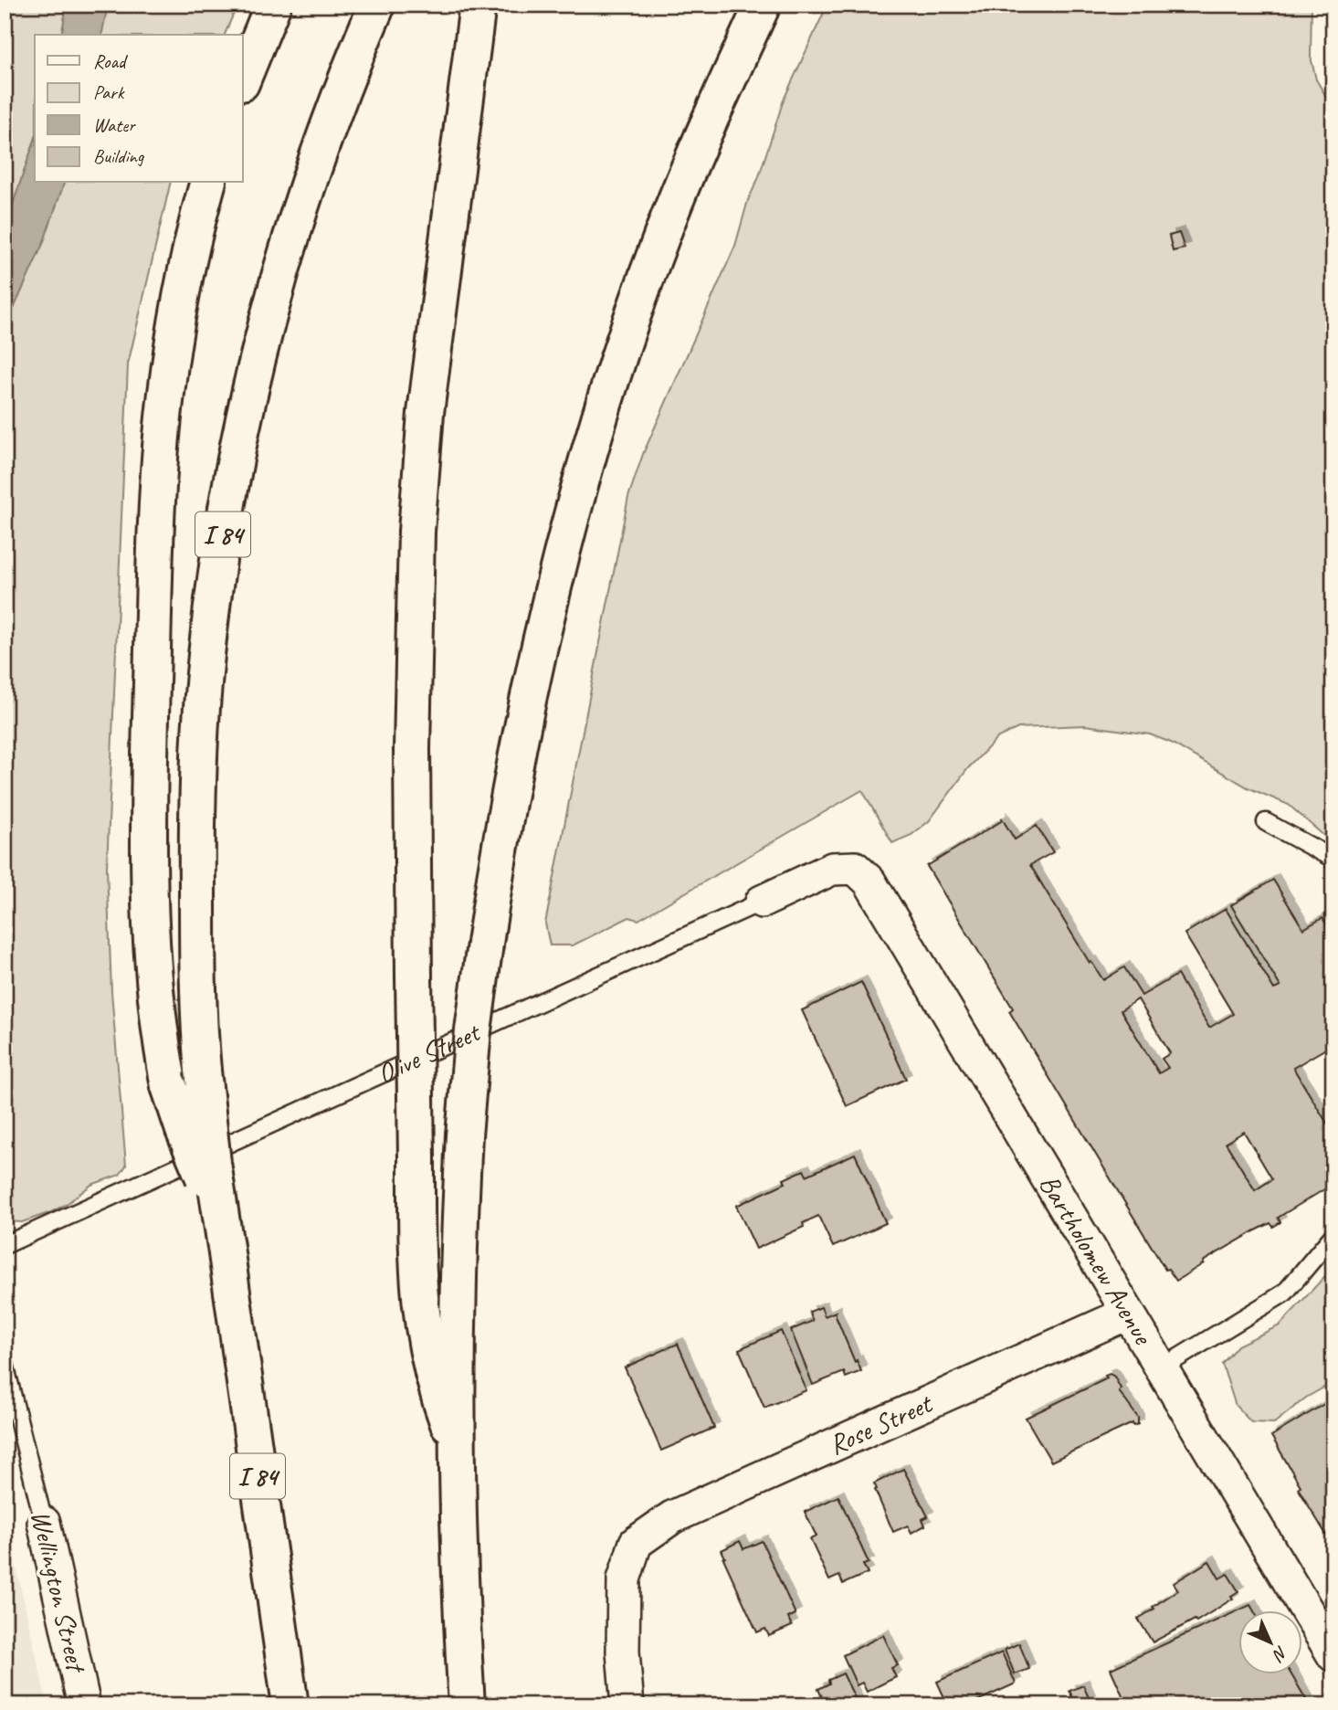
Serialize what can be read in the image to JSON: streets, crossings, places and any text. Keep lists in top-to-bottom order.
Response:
{
  "streets": {
    "highway": ["I 84"],
    "street": [
      "Olive Street",
      "Bartholomew Avenue",
      "Rose Street",
      "Wellington Street"
    ]
  },
  "crossings": [
    ["Olive Street", "Bartholomew Avenue"],
    ["Bartholomew Avenue", "Rose Street"]
  ],
  "legend": [
    "Road",
    "Park",
    "Water",
    "Building"
  ],
  "north": "bottom right"
}
